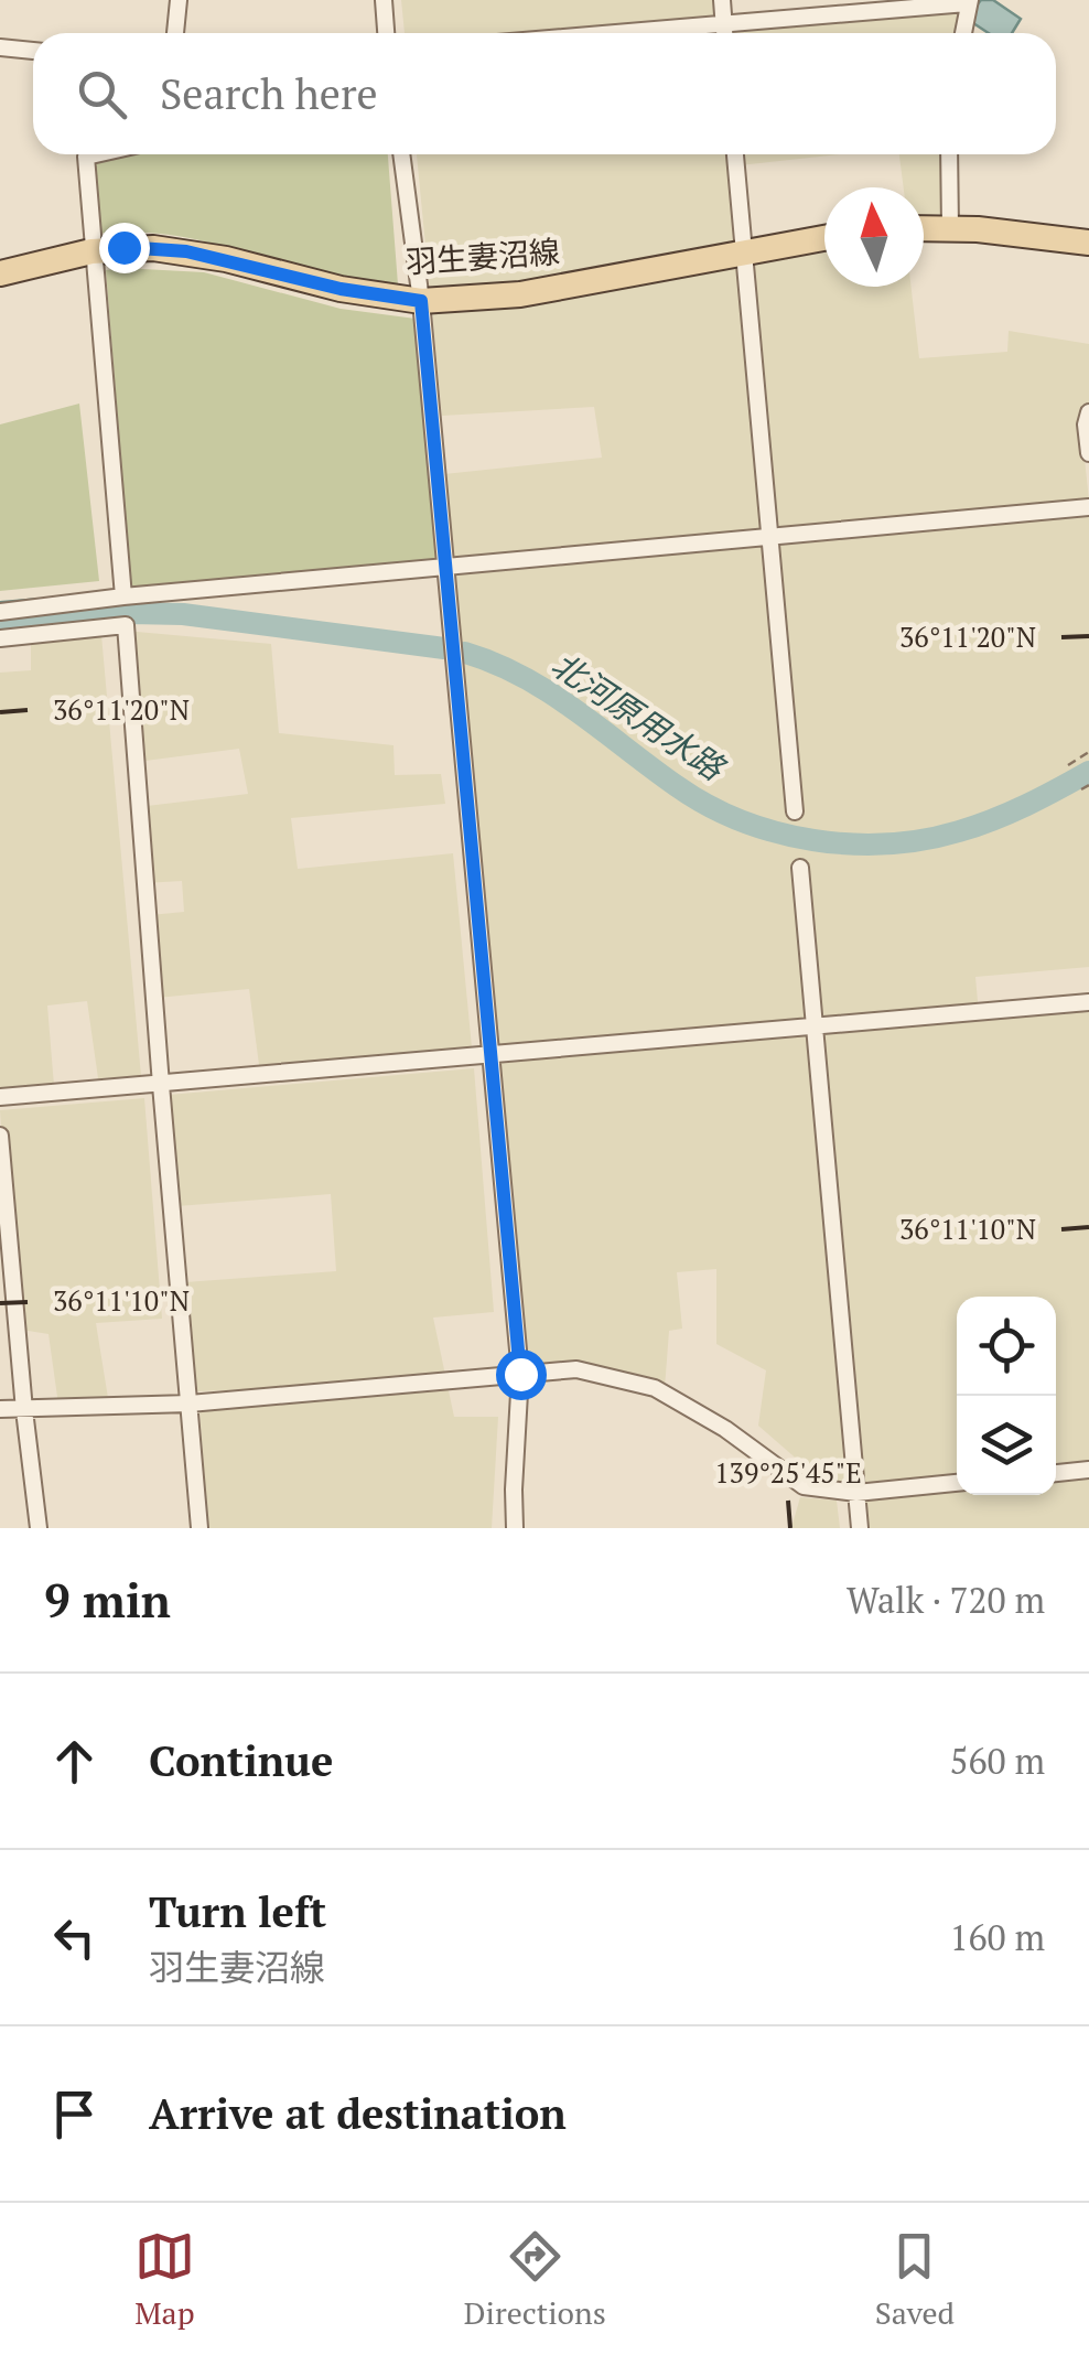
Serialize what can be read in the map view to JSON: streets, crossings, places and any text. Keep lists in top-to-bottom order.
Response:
{
  "streets": {
    "main road": ["羽生妻沼線"]
  },
  "water": ["北河原用水路"],
  "north": "top",
  "page": {
    "search": "Search here",
    "heading": ["9 min", "Walk · 720 m"],
    "list": [
      ["Continue", "560 m"],
      ["Turn left", "羽生妻沼線", "160 m"],
      "Arrive at destination"
    ],
    "nav": ["Map", "Directions", "Saved"]
  },
  "coordinates": ["36°11'20\"N", "36°11'10\"N", "139°25'45\"E"]
}
